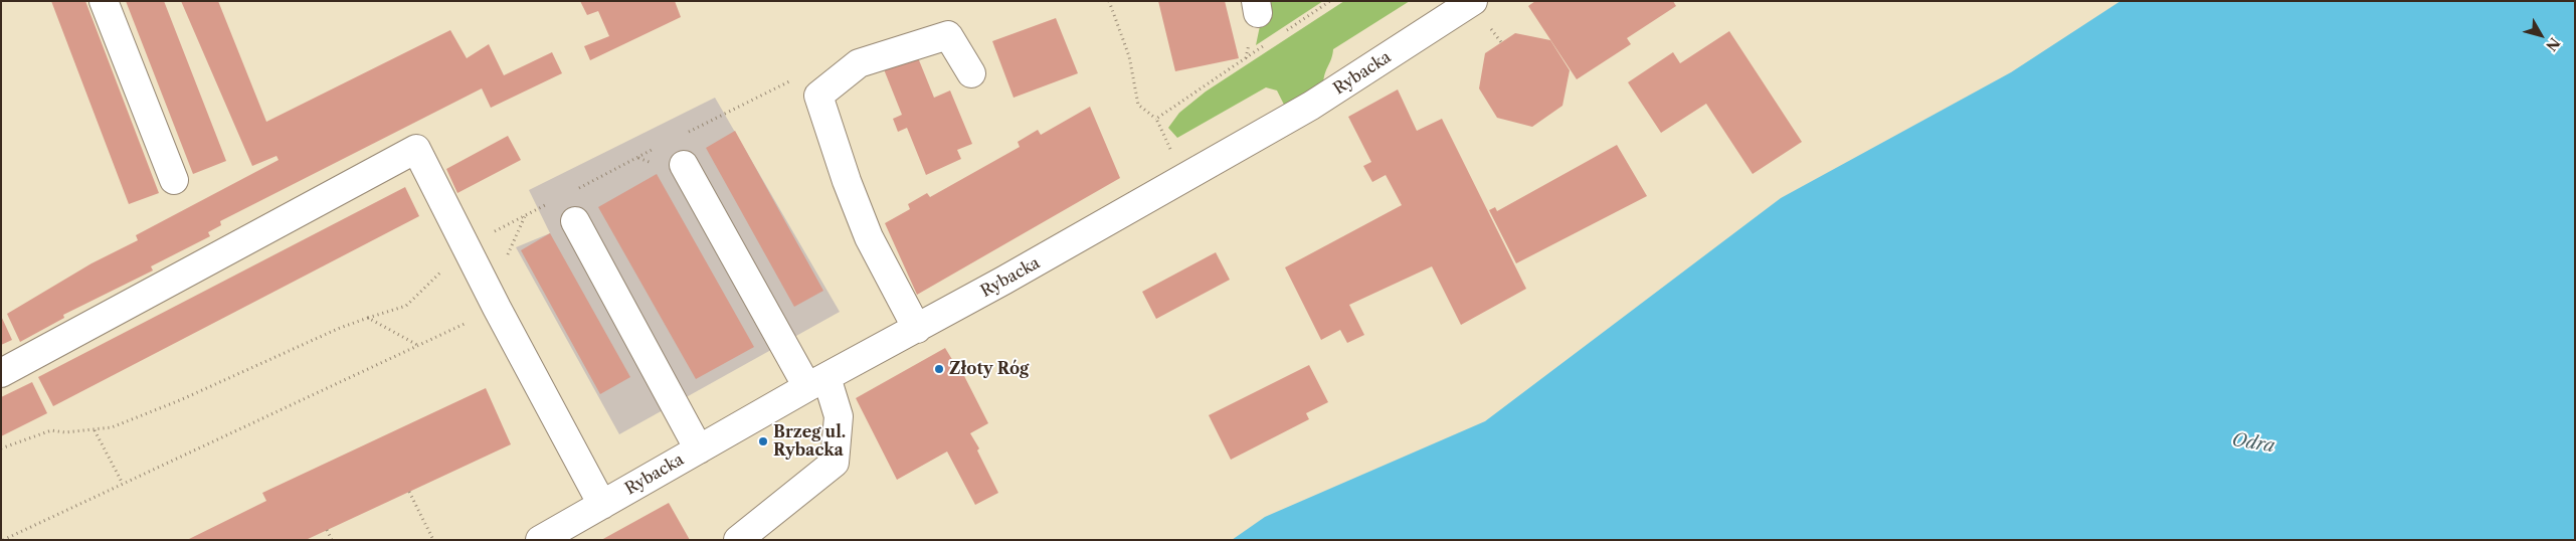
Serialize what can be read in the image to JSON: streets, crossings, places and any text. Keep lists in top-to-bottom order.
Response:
{
  "streets": {
    "street": ["Rybacka"]
  },
  "water": ["Odra"],
  "places": ["Złoty Róg", "Brzeg ul. Rybacka"],
  "north": "bottom right"
}
